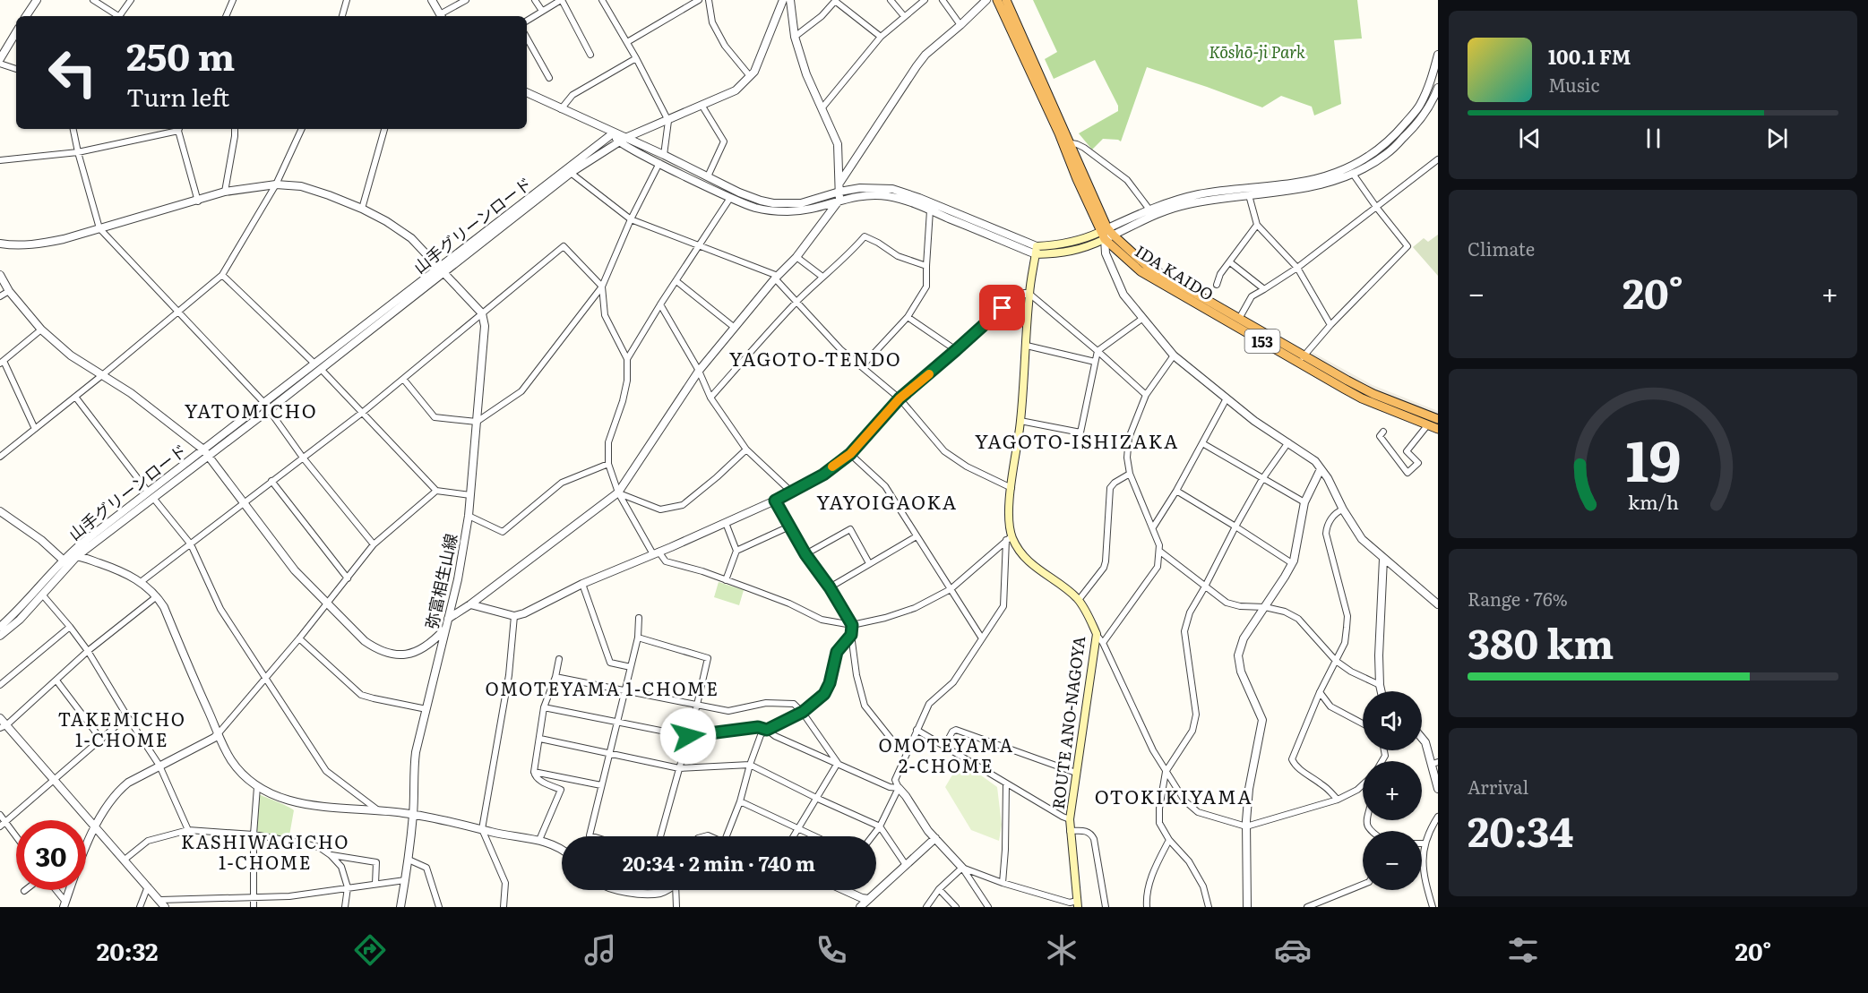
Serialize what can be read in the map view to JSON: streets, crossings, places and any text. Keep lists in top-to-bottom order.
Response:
{
  "streets": {
    "highway": ["IDA KAIDO", "153"],
    "main road": ["ROUTE ANO-NAGOYA"],
    "street": ["山手グリーンロード", "弥富相生山線"]
  },
  "districts": [
    "YAGOTO-TENDO",
    "YATOMICHO",
    "YAGOTO-ISHIZAKA",
    "YAYOIGAOKA",
    "OMOTEYAMA 1-CHOME",
    "TAKEMICHO 1-CHOME",
    "OMOTEYAMA 2-CHOME",
    "OTOKIKIYAMA",
    "KASHIWAGICHO 1-CHOME"
  ],
  "parks": ["Kōshō-ji Park"],
  "page": {
    "turn": ["250 m", "Turn left"],
    "song": ["100.1 FM", "Music"],
    "tile": [
      "Climate",
      ["Range · 76%", "380 km"],
      ["Arrival", "20:34"]
    ],
    "heat": ["−", "20°", "+"],
    "map_buttons": ["+", "−"],
    "limit": "30",
    "trip": "20:34 · 2 min · 740 m",
    "tabs": ["20:32", "20°"],
    "gauge": ["19", "km/h"]
  }
}
